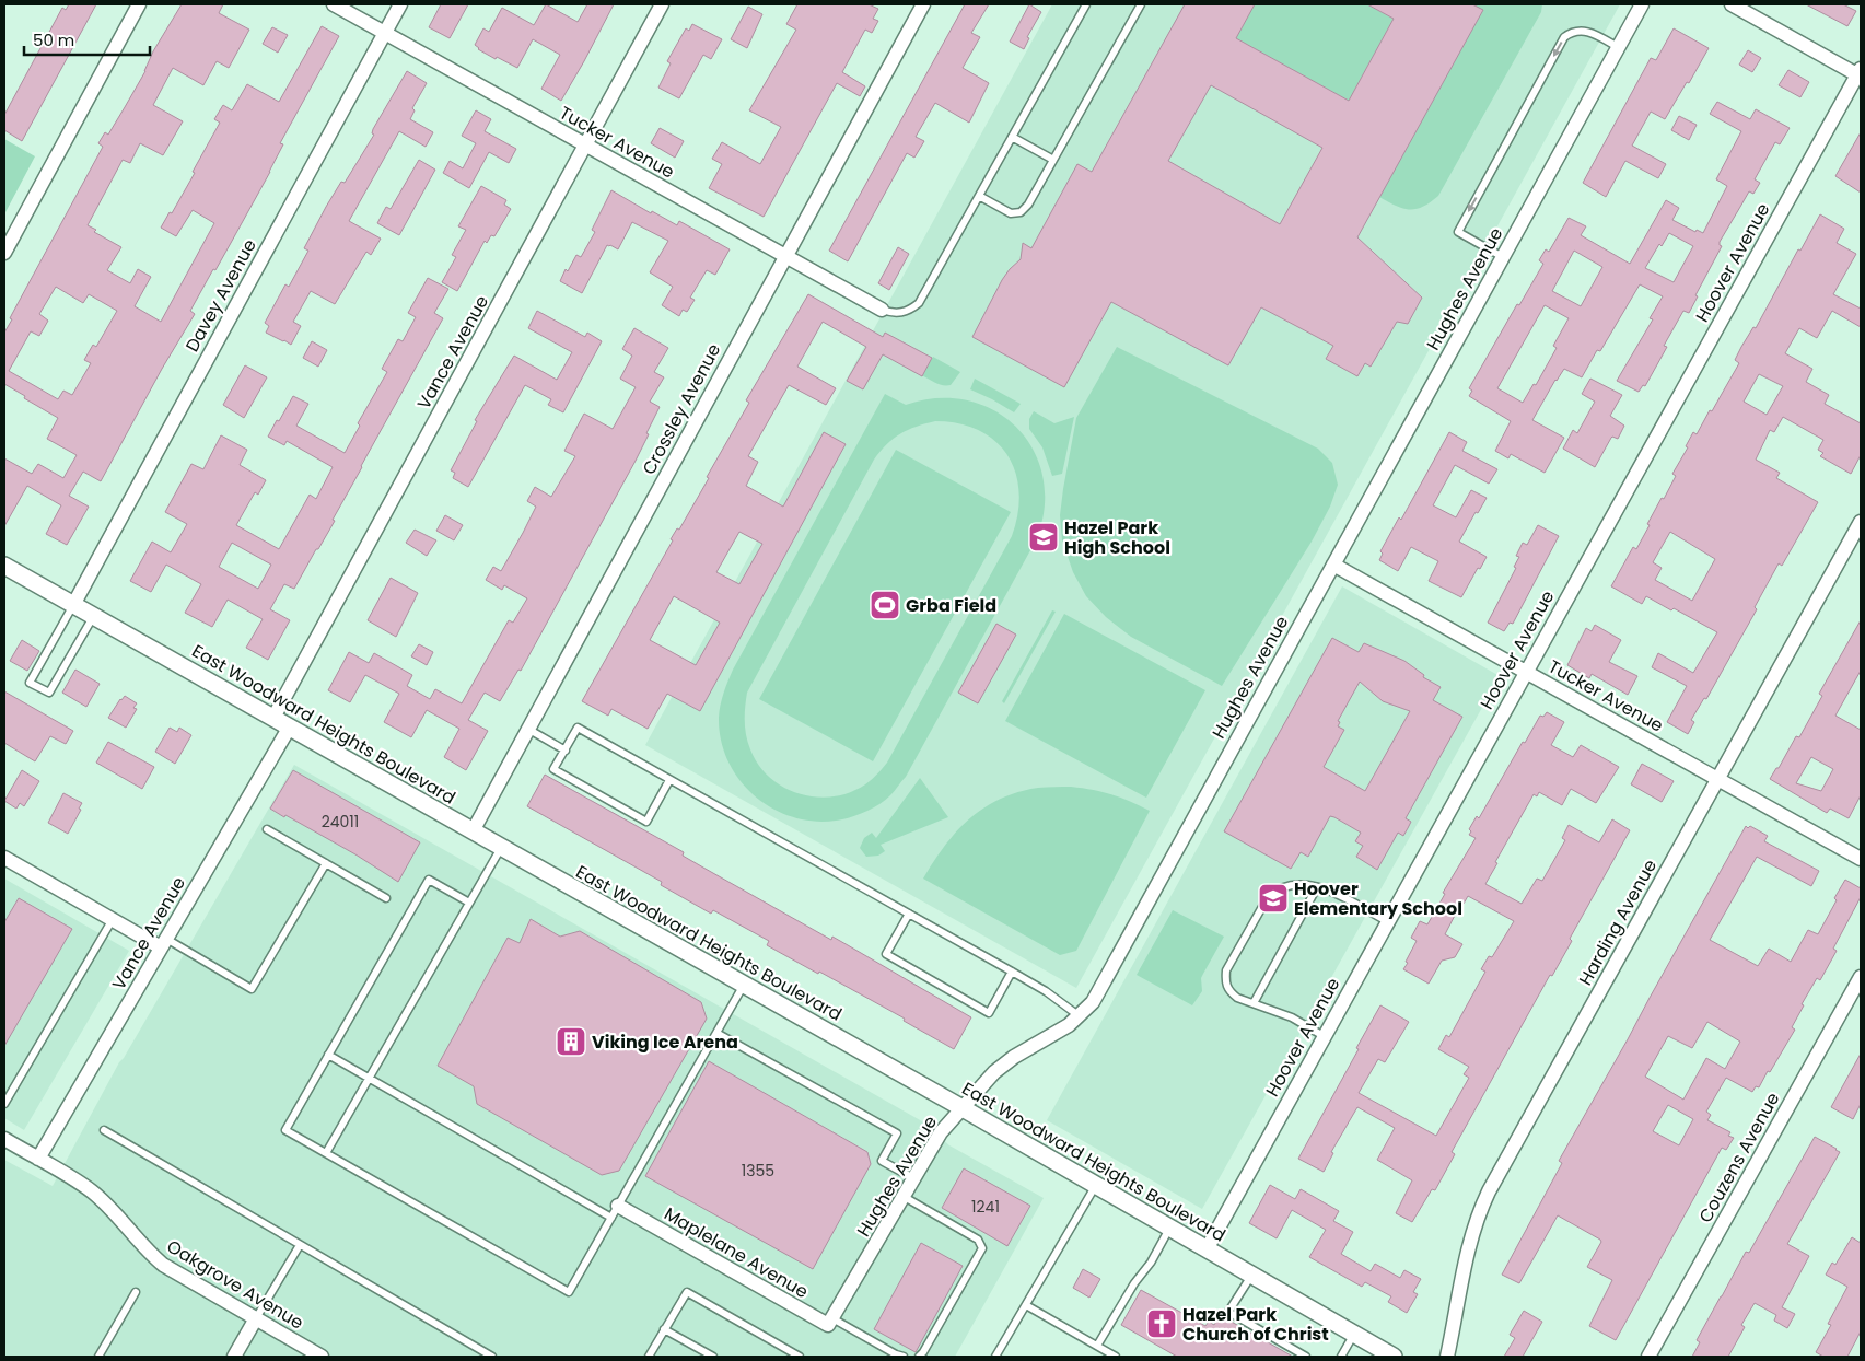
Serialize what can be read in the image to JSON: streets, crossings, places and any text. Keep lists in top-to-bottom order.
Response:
{
  "streets": {
    "street": [
      "Tucker Avenue",
      "Hoover Avenue",
      "Hughes Avenue",
      "Davey Avenue",
      "Vance Avenue",
      "Crossley Avenue",
      "East Woodward Heights Boulevard",
      "Harding Avenue",
      "Couzens Avenue",
      "Maplelane Avenue",
      "Oakgrove Avenue"
    ]
  },
  "crossings": [
    ["Tucker Avenue", "Hoover Avenue"],
    ["Tucker Avenue", "Hughes Avenue"],
    ["Tucker Avenue", "Davey Avenue"],
    ["Tucker Avenue", "Vance Avenue"],
    ["Tucker Avenue", "Crossley Avenue"],
    ["Tucker Avenue", "Harding Avenue"],
    ["Hoover Avenue", "East Woodward Heights Boulevard"],
    ["Hughes Avenue", "East Woodward Heights Boulevard"],
    ["Hughes Avenue", "Maplelane Avenue"],
    ["Davey Avenue", "East Woodward Heights Boulevard"],
    ["Vance Avenue", "East Woodward Heights Boulevard"],
    ["Vance Avenue", "Oakgrove Avenue"],
    ["Crossley Avenue", "East Woodward Heights Boulevard"]
  ],
  "places": {
    "school or university": ["Hazel Park High School", "Hoover Elementary School"],
    "sports": ["Grba Field"],
    "building": ["Viking Ice Arena"],
    "church": ["Hazel Park Church of Christ"]
  },
  "house_numbers": ["24011", "1355", "1241"],
  "scale_bar": "50 m"
}
